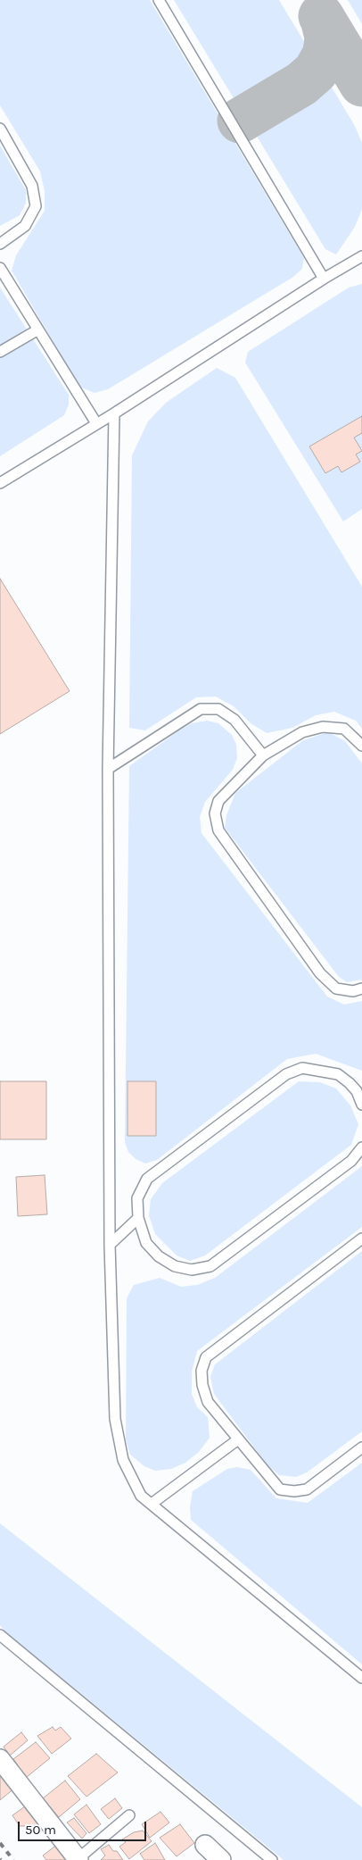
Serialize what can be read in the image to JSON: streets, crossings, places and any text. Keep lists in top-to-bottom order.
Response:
{
  "scale_bar": "50 m"
}
